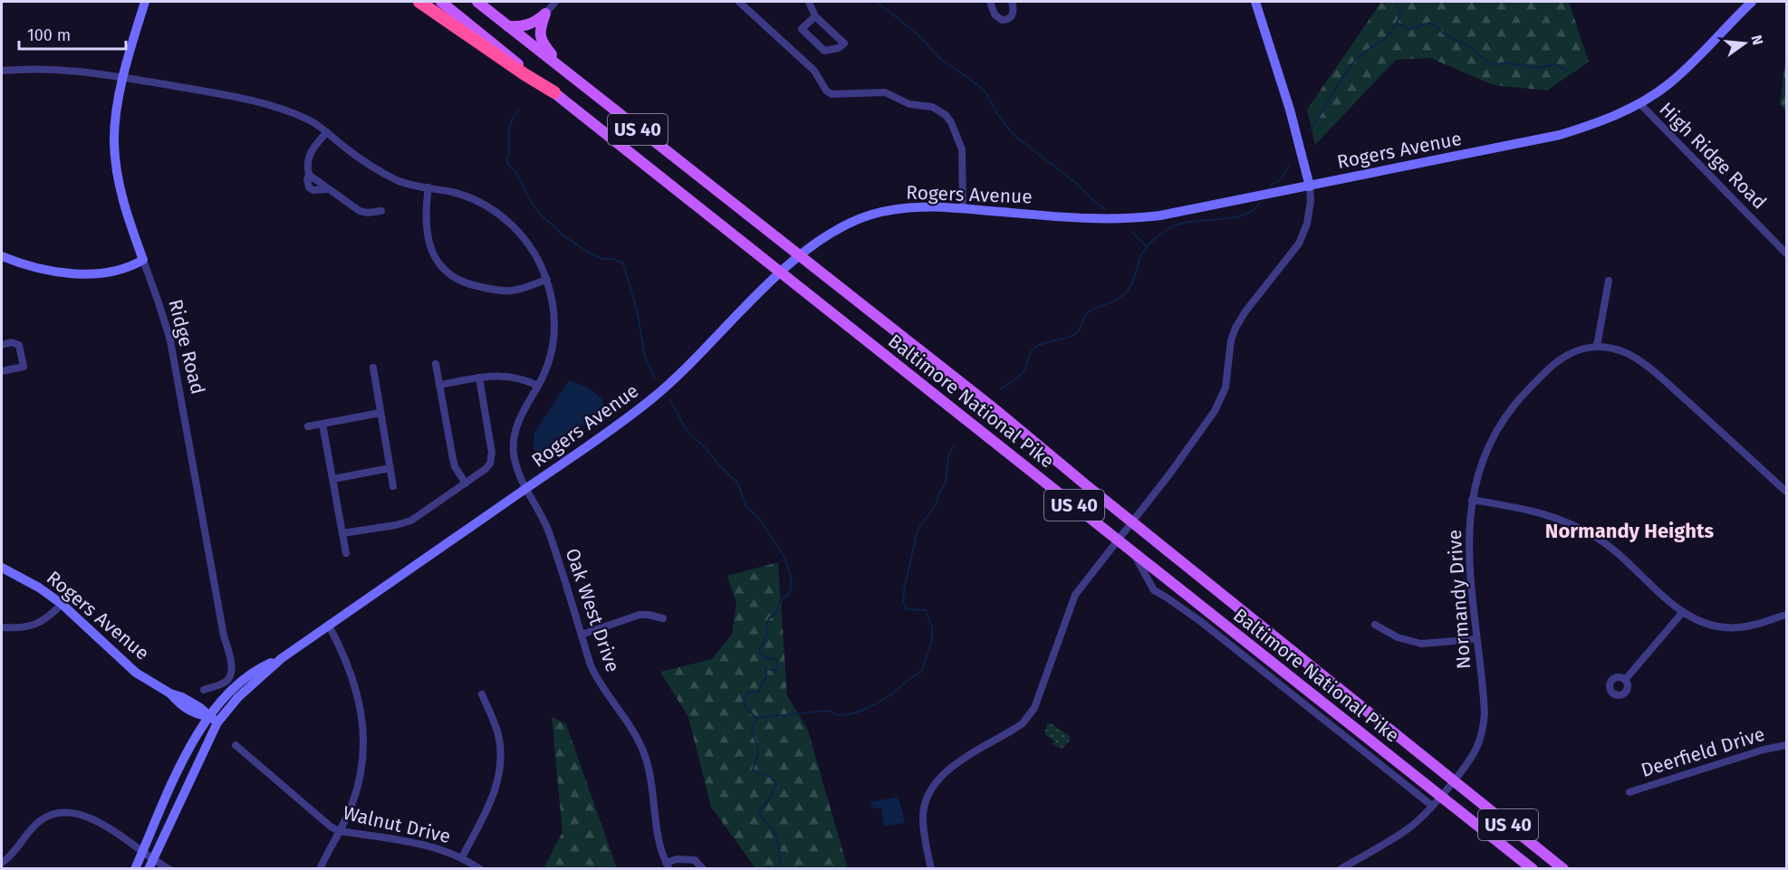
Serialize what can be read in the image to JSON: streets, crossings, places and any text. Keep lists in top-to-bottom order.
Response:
{
  "streets": {
    "main road": [
      "US 40",
      "Rogers Avenue",
      "Ridge Road",
      "Baltimore National Pike"
    ],
    "street": [
      "High Ridge Road",
      "Normandy Drive",
      "Oak West Drive",
      "Deerfield Drive",
      "Walnut Drive"
    ]
  },
  "crossings": [
    ["Rogers Avenue", "High Ridge Road"],
    ["Rogers Avenue", "Baltimore National Pike"],
    ["Rogers Avenue", "Oak West Drive"],
    ["Ridge Road", "Oak West Drive"],
    ["Baltimore National Pike", "Normandy Drive"]
  ],
  "districts": ["Normandy Heights"],
  "scale_bar": "100 m",
  "north": "right"
}
